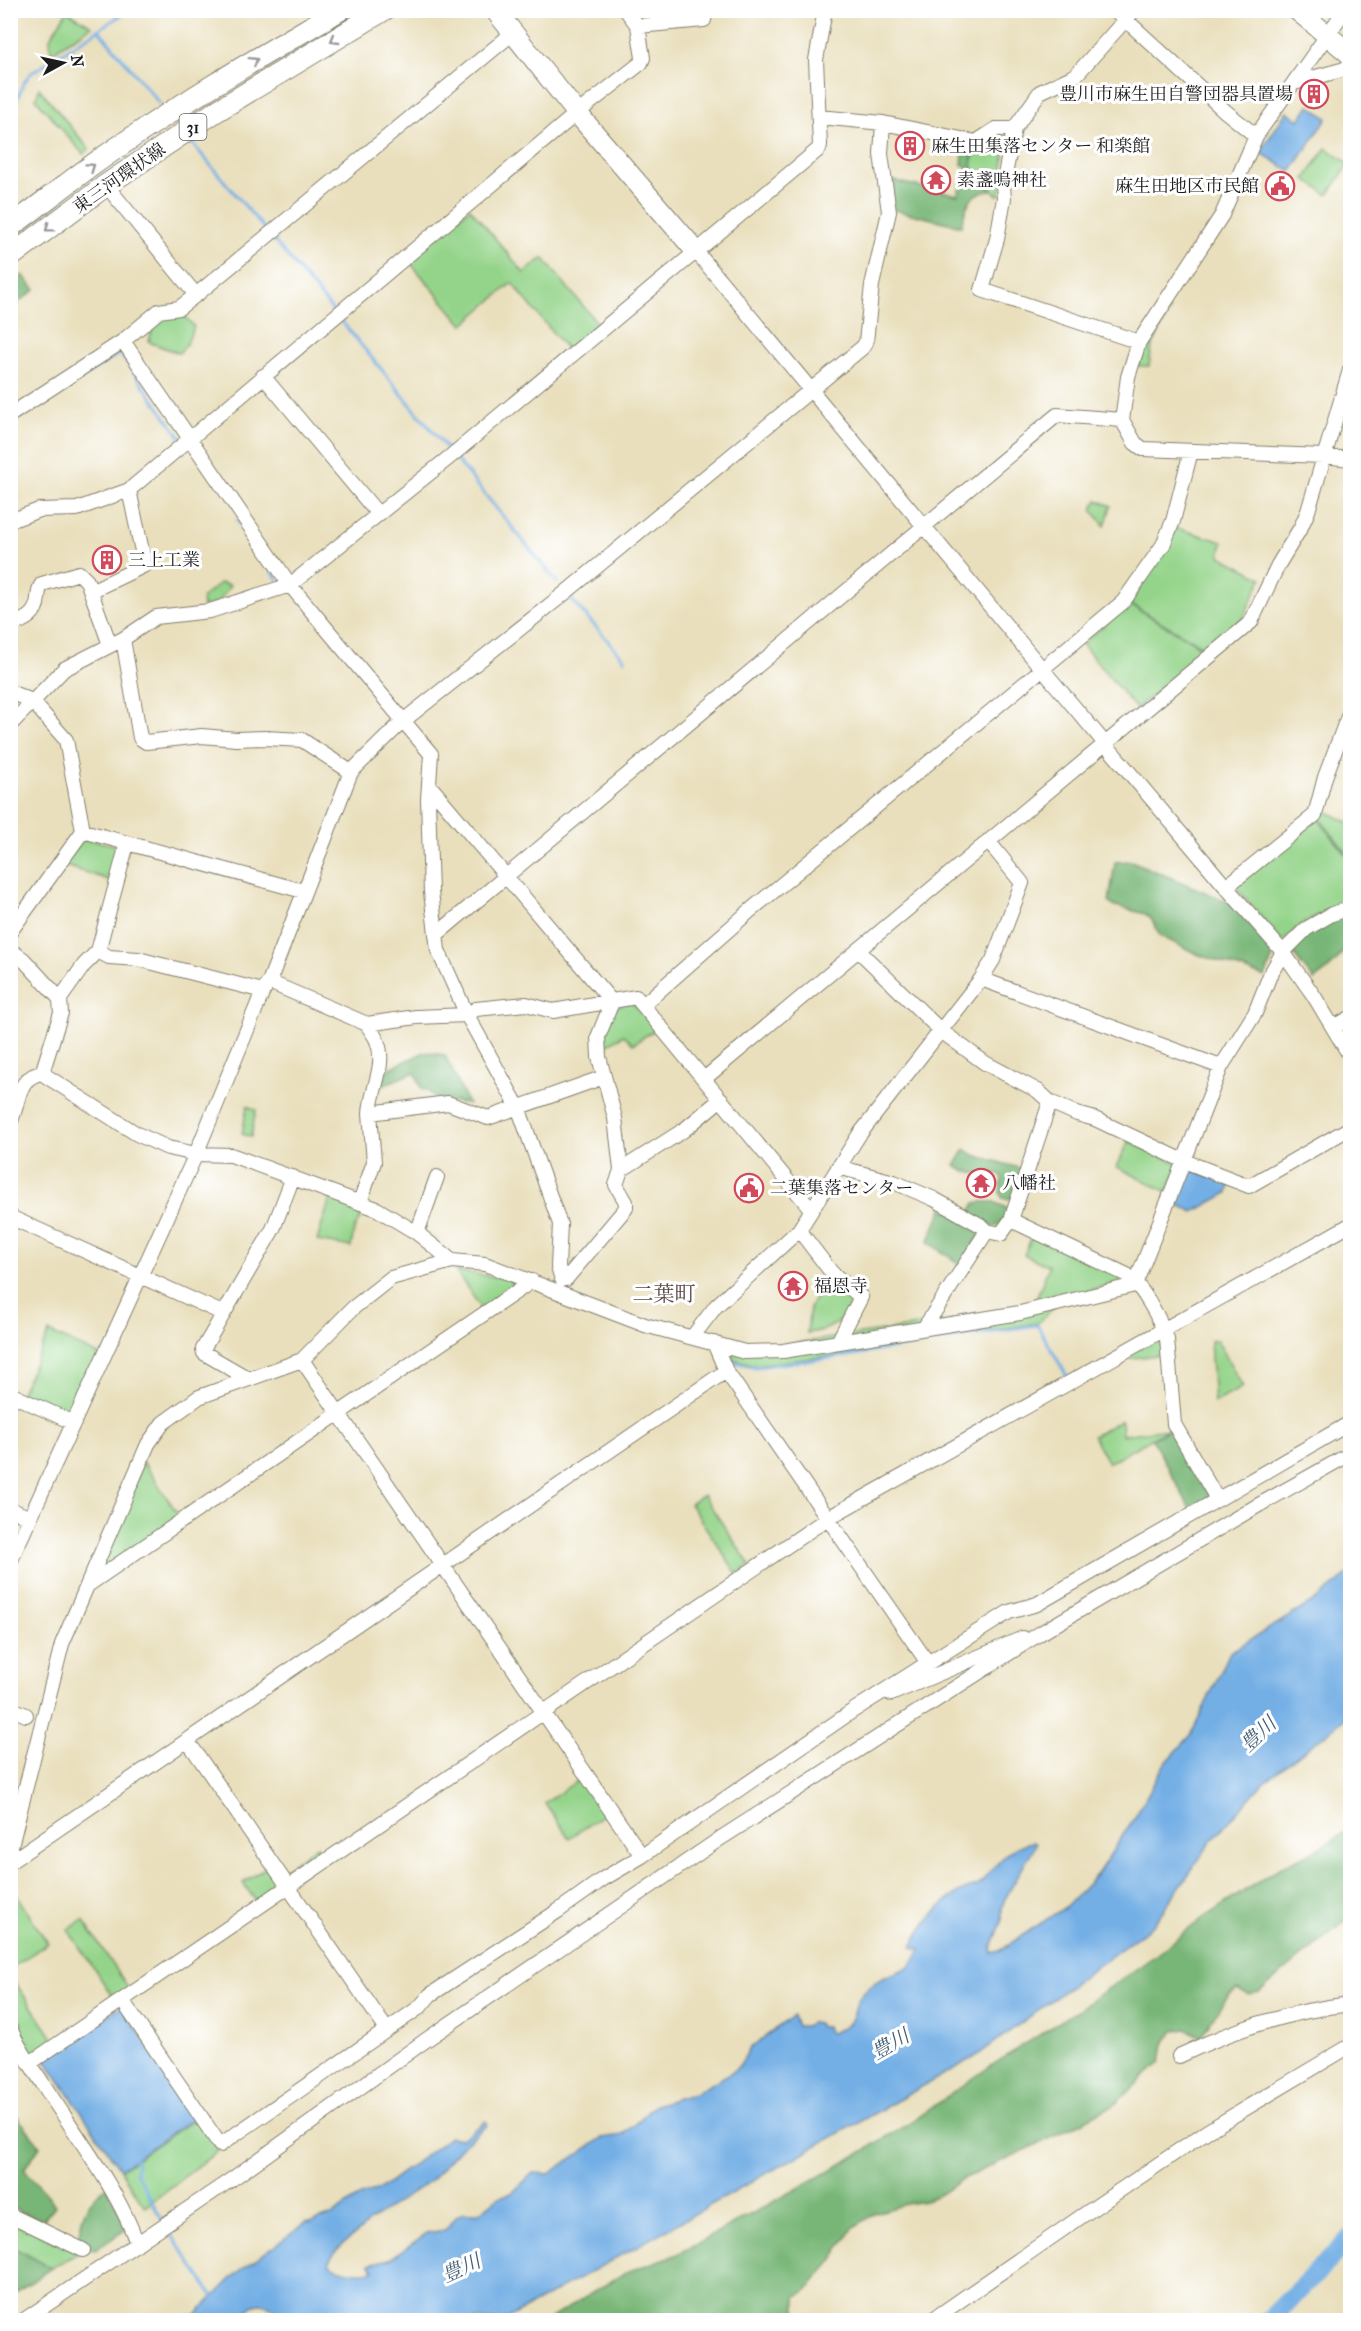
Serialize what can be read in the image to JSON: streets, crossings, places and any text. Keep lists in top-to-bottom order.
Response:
{
  "streets": {
    "main road": ["31", "東三河環状線"]
  },
  "districts": ["二葉町"],
  "water": ["豊川"],
  "places": {
    "building": ["豊川市麻生田自警団器具置場", "麻生田集落センター 和楽館", "三上工業"],
    "temple": ["素盞嗚神社", "八幡社", "福恩寺"],
    "public building": ["麻生田地区市民館", "二葉集落センター"]
  },
  "north": "right"
}
